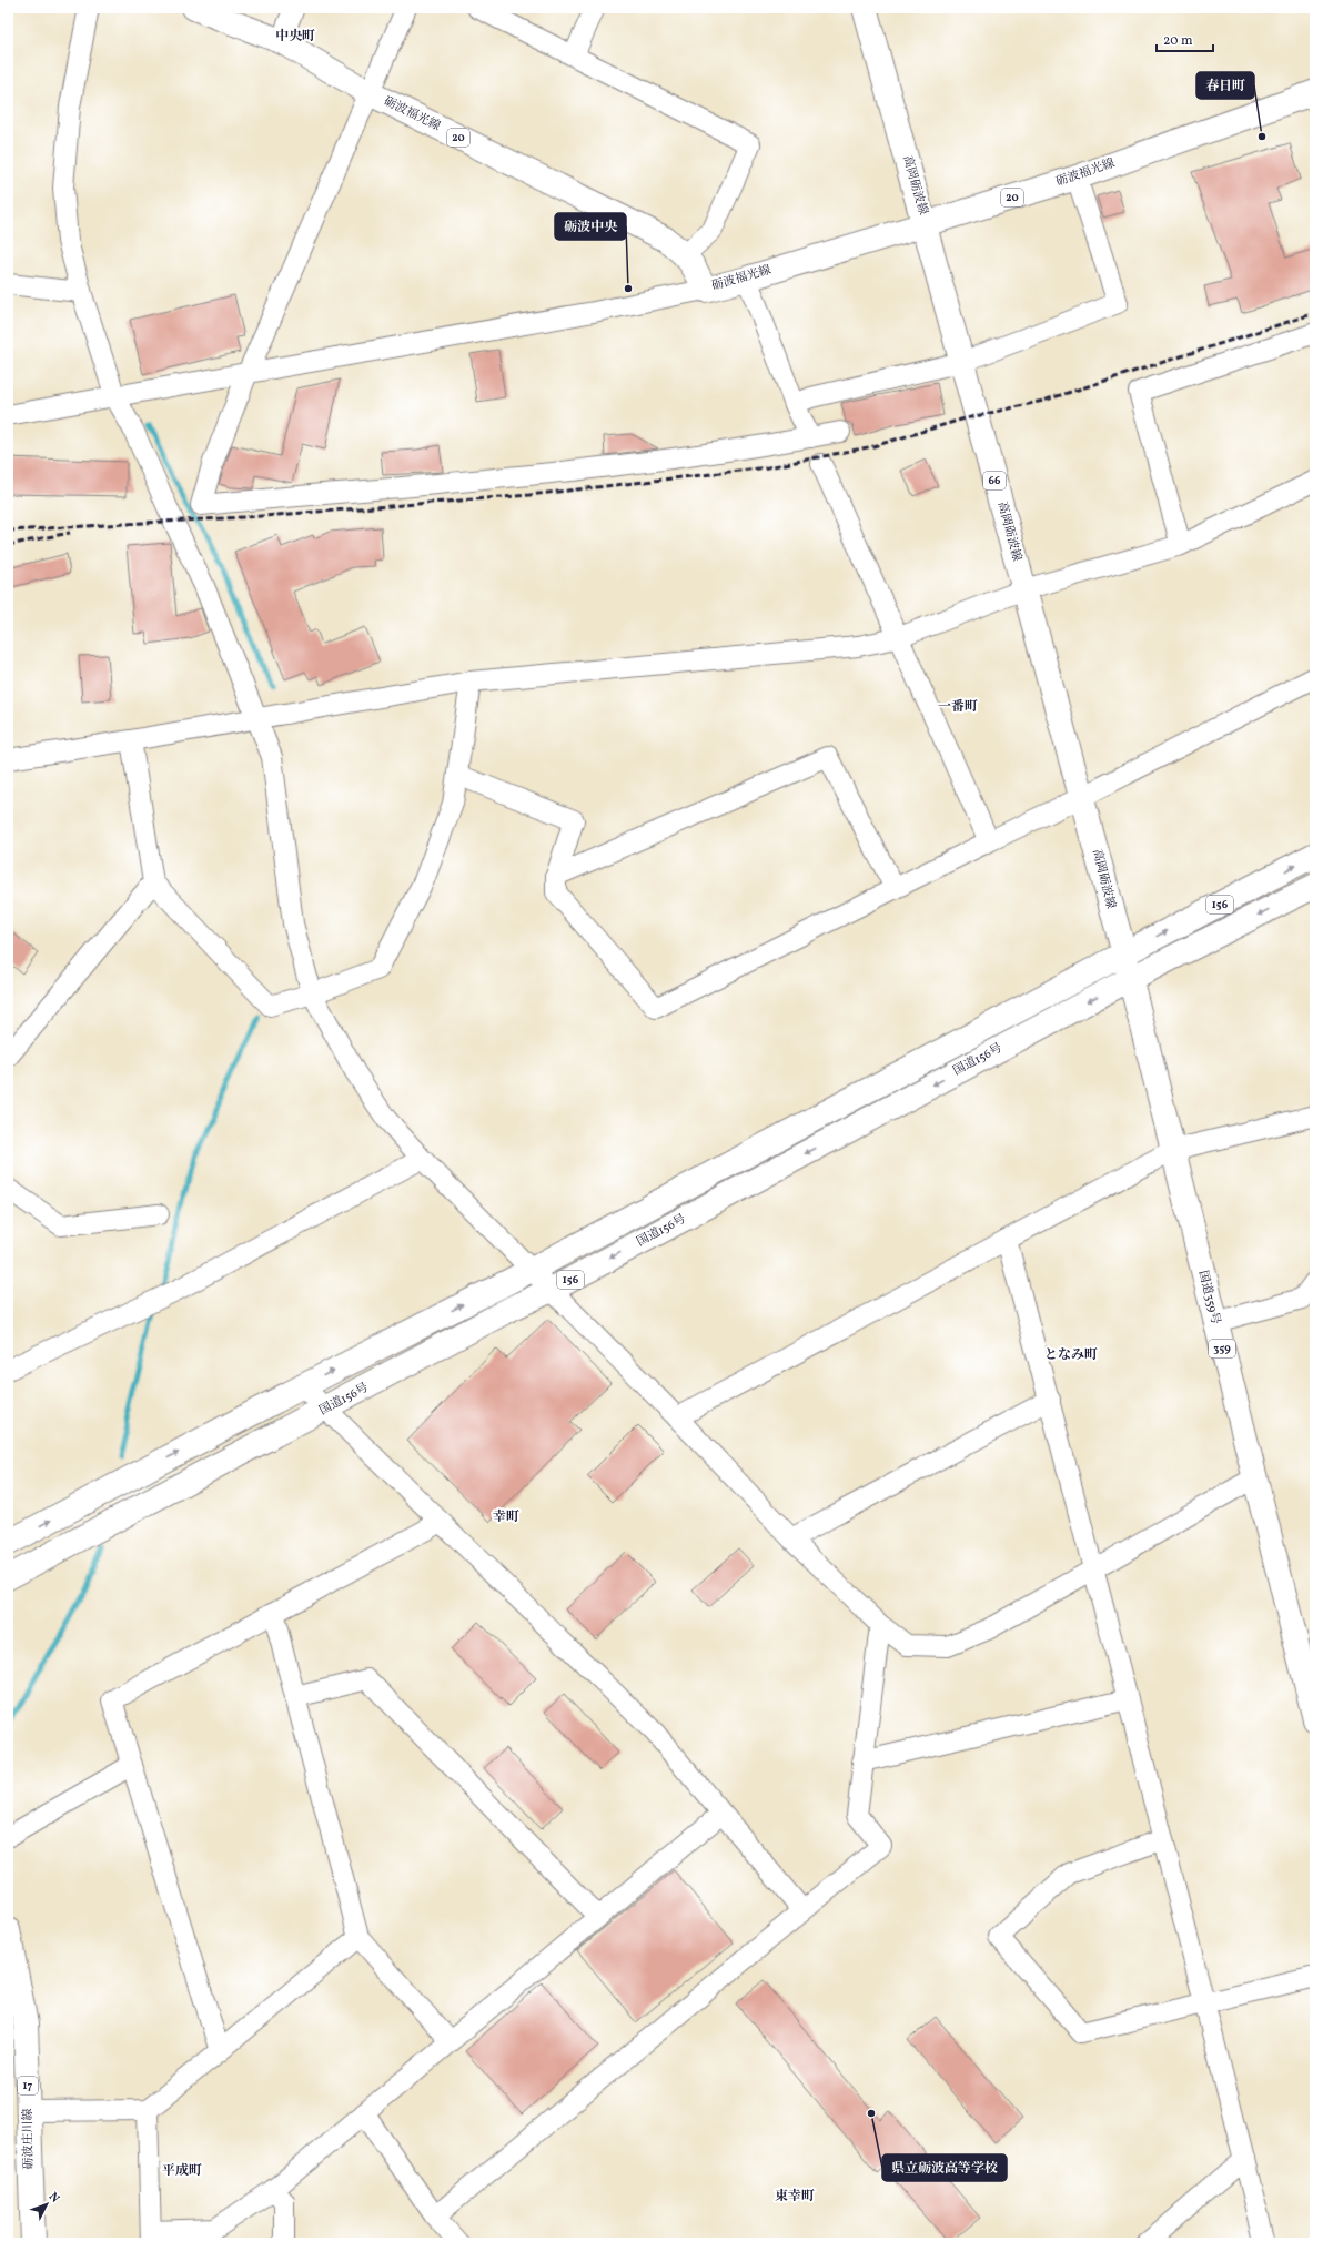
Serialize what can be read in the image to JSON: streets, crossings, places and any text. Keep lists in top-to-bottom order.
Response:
{
  "streets": {
    "main road": [
      "砺波福光線",
      "20",
      "高岡砺波線",
      "66",
      "156",
      "国道156号",
      "国道359号",
      "359",
      "17",
      "砺波庄川線"
    ]
  },
  "crossings": [
    ["砺波福光線", "高岡砺波線"],
    ["高岡砺波線", "国道156号"],
    ["高岡砺波線", "国道359号"],
    ["国道156号", "国道359号"]
  ],
  "districts": [
    "中央町",
    "一番町",
    "となみ町",
    "幸町",
    "平成町",
    "東幸町"
  ],
  "places": ["春日町", "砺波中央", "県立砺波高等学校"],
  "scale_bar": "20 m",
  "north": "top right"
}
